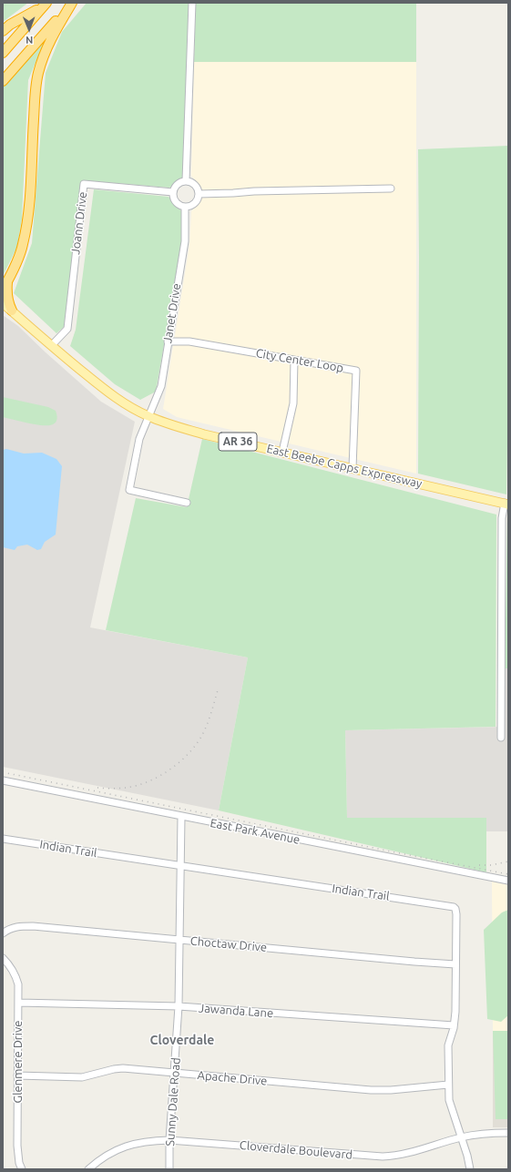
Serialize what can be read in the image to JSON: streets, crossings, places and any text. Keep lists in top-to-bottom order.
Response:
{
  "streets": {
    "main road": ["AR 36", "East Beebe Capps Expressway"],
    "street": [
      "Joann Drive",
      "Janet Drive",
      "City Center Loop",
      "East Park Avenue",
      "Indian Trail",
      "Choctaw Drive",
      "Jawanda Lane",
      "Glenmere Drive",
      "Apache Drive",
      "Sunny Dale Road",
      "Cloverdale Boulevard"
    ]
  },
  "crossings": [
    ["Joann Drive", "Janet Drive"],
    ["Joann Drive", "East Beebe Capps Expressway"],
    ["Janet Drive", "City Center Loop"],
    ["Janet Drive", "East Beebe Capps Expressway"],
    ["City Center Loop", "East Beebe Capps Expressway"],
    ["East Park Avenue", "Sunny Dale Road"],
    ["Indian Trail", "Choctaw Drive"],
    ["Indian Trail", "Jawanda Lane"],
    ["Indian Trail", "Apache Drive"],
    ["Indian Trail", "Sunny Dale Road"],
    ["Indian Trail", "Cloverdale Boulevard"],
    ["Choctaw Drive", "Sunny Dale Road"],
    ["Jawanda Lane", "Glenmere Drive"],
    ["Jawanda Lane", "Sunny Dale Road"],
    ["Glenmere Drive", "Apache Drive"],
    ["Apache Drive", "Sunny Dale Road"],
    ["Sunny Dale Road", "Cloverdale Boulevard"]
  ],
  "districts": ["Cloverdale"],
  "north": "bottom"
}
